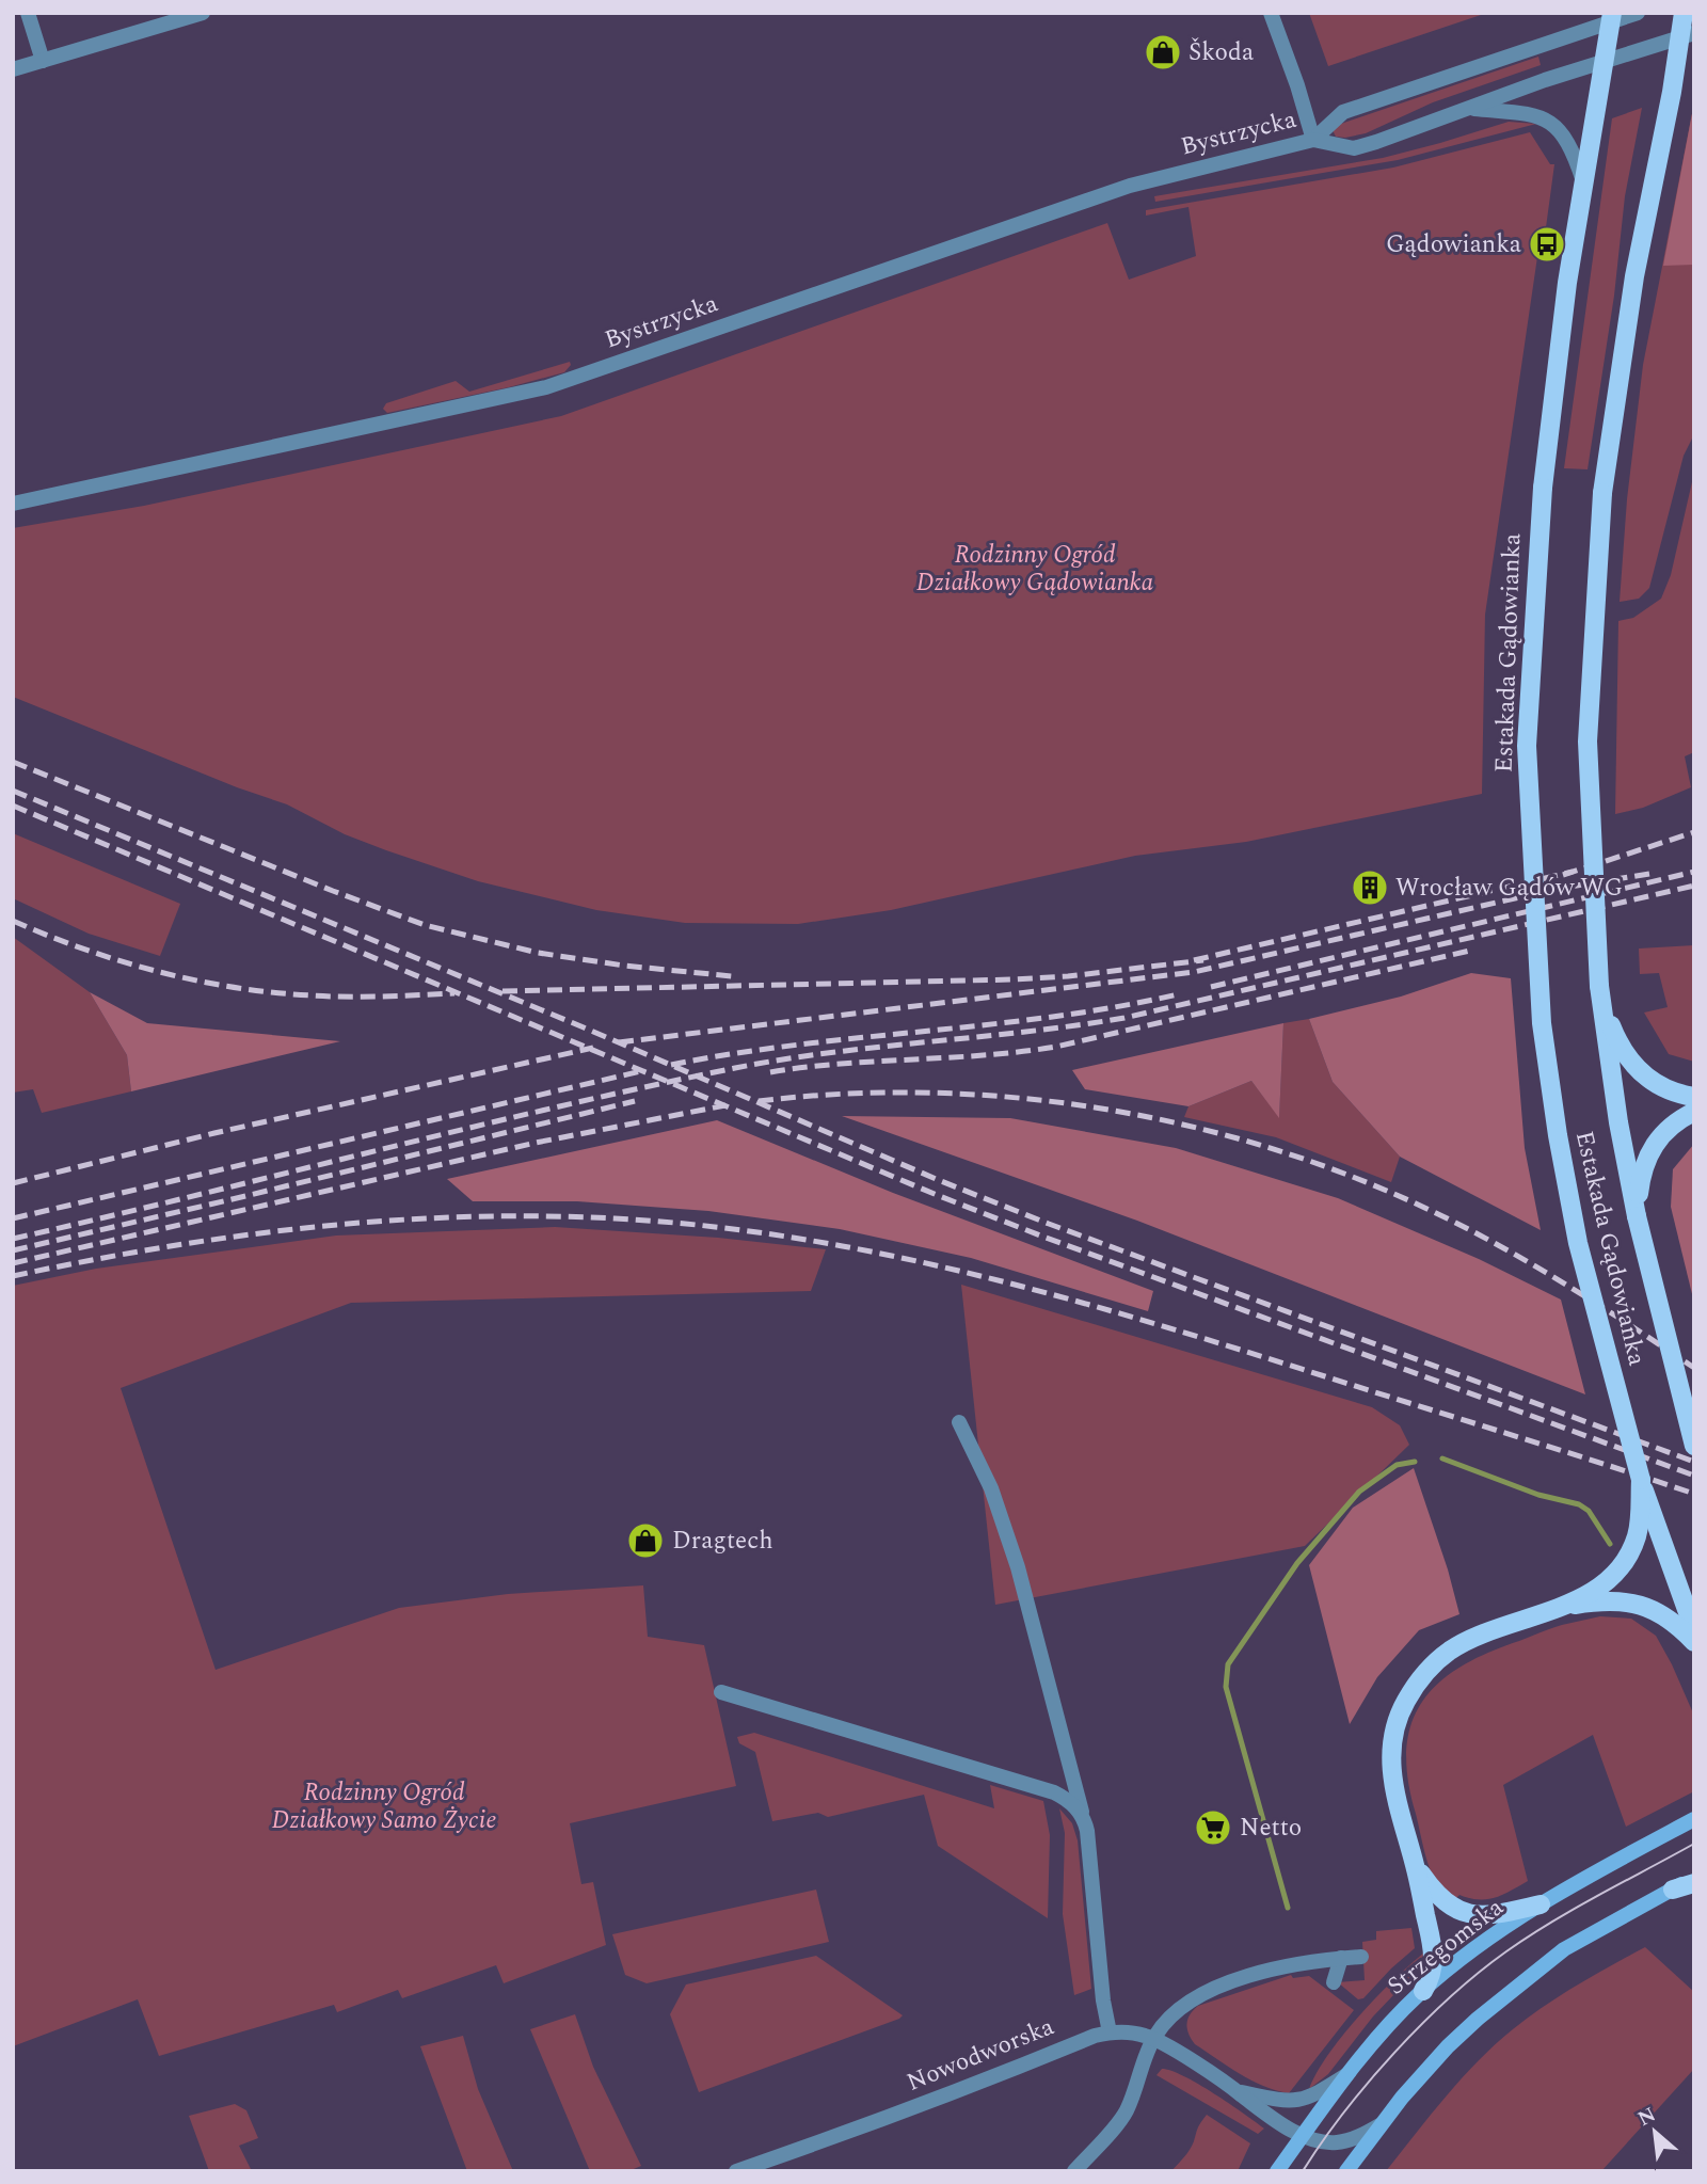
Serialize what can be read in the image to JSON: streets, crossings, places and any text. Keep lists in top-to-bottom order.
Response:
{
  "streets": {
    "main road": ["Estakada Gądowianka", "Strzegomska"],
    "street": ["Bystrzycka", "Nowodworska"]
  },
  "crossings": [
    ["Bystrzycka", "Estakada Gądowianka"],
    ["Strzegomska", "Nowodworska"]
  ],
  "parks": ["Rodzinny Ogród Działkowy Gądowianka", "Rodzinny Ogród Działkowy Samo Życie"],
  "places": {
    "shop": ["Škoda", "Dragtech"],
    "bus stop": ["Gądowianka"],
    "building": ["Wrocław Gądów WG"],
    "supermarket": ["Netto"]
  },
  "north": "top left"
}
